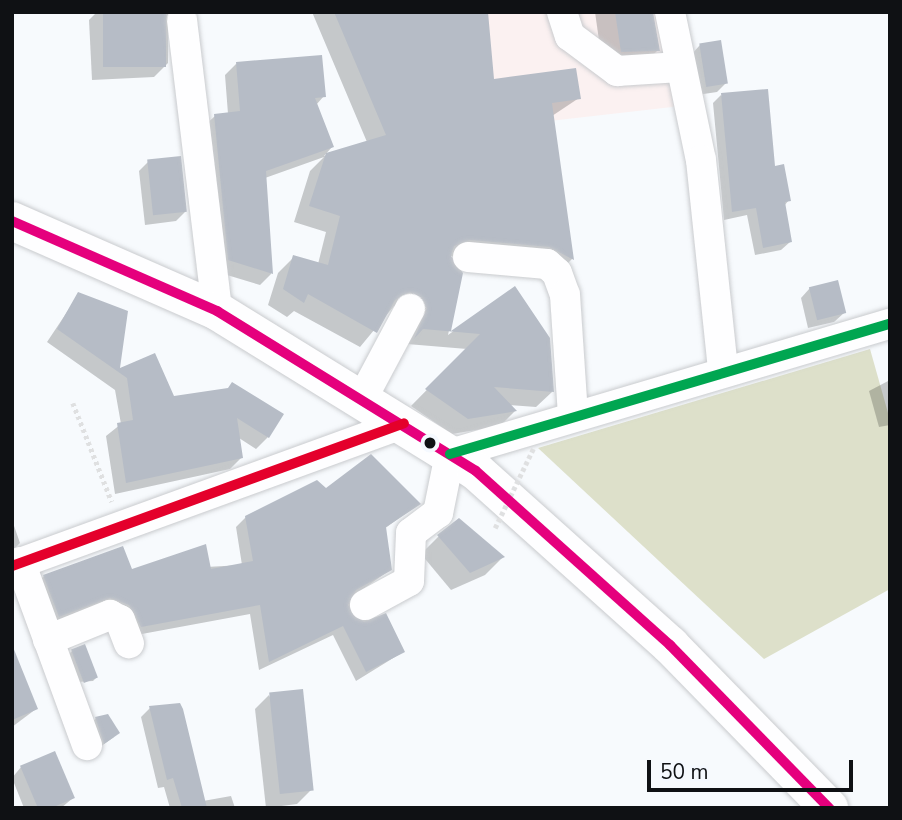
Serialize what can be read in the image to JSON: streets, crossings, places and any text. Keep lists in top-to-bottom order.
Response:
{
  "scale_bar": "50 m"
}
